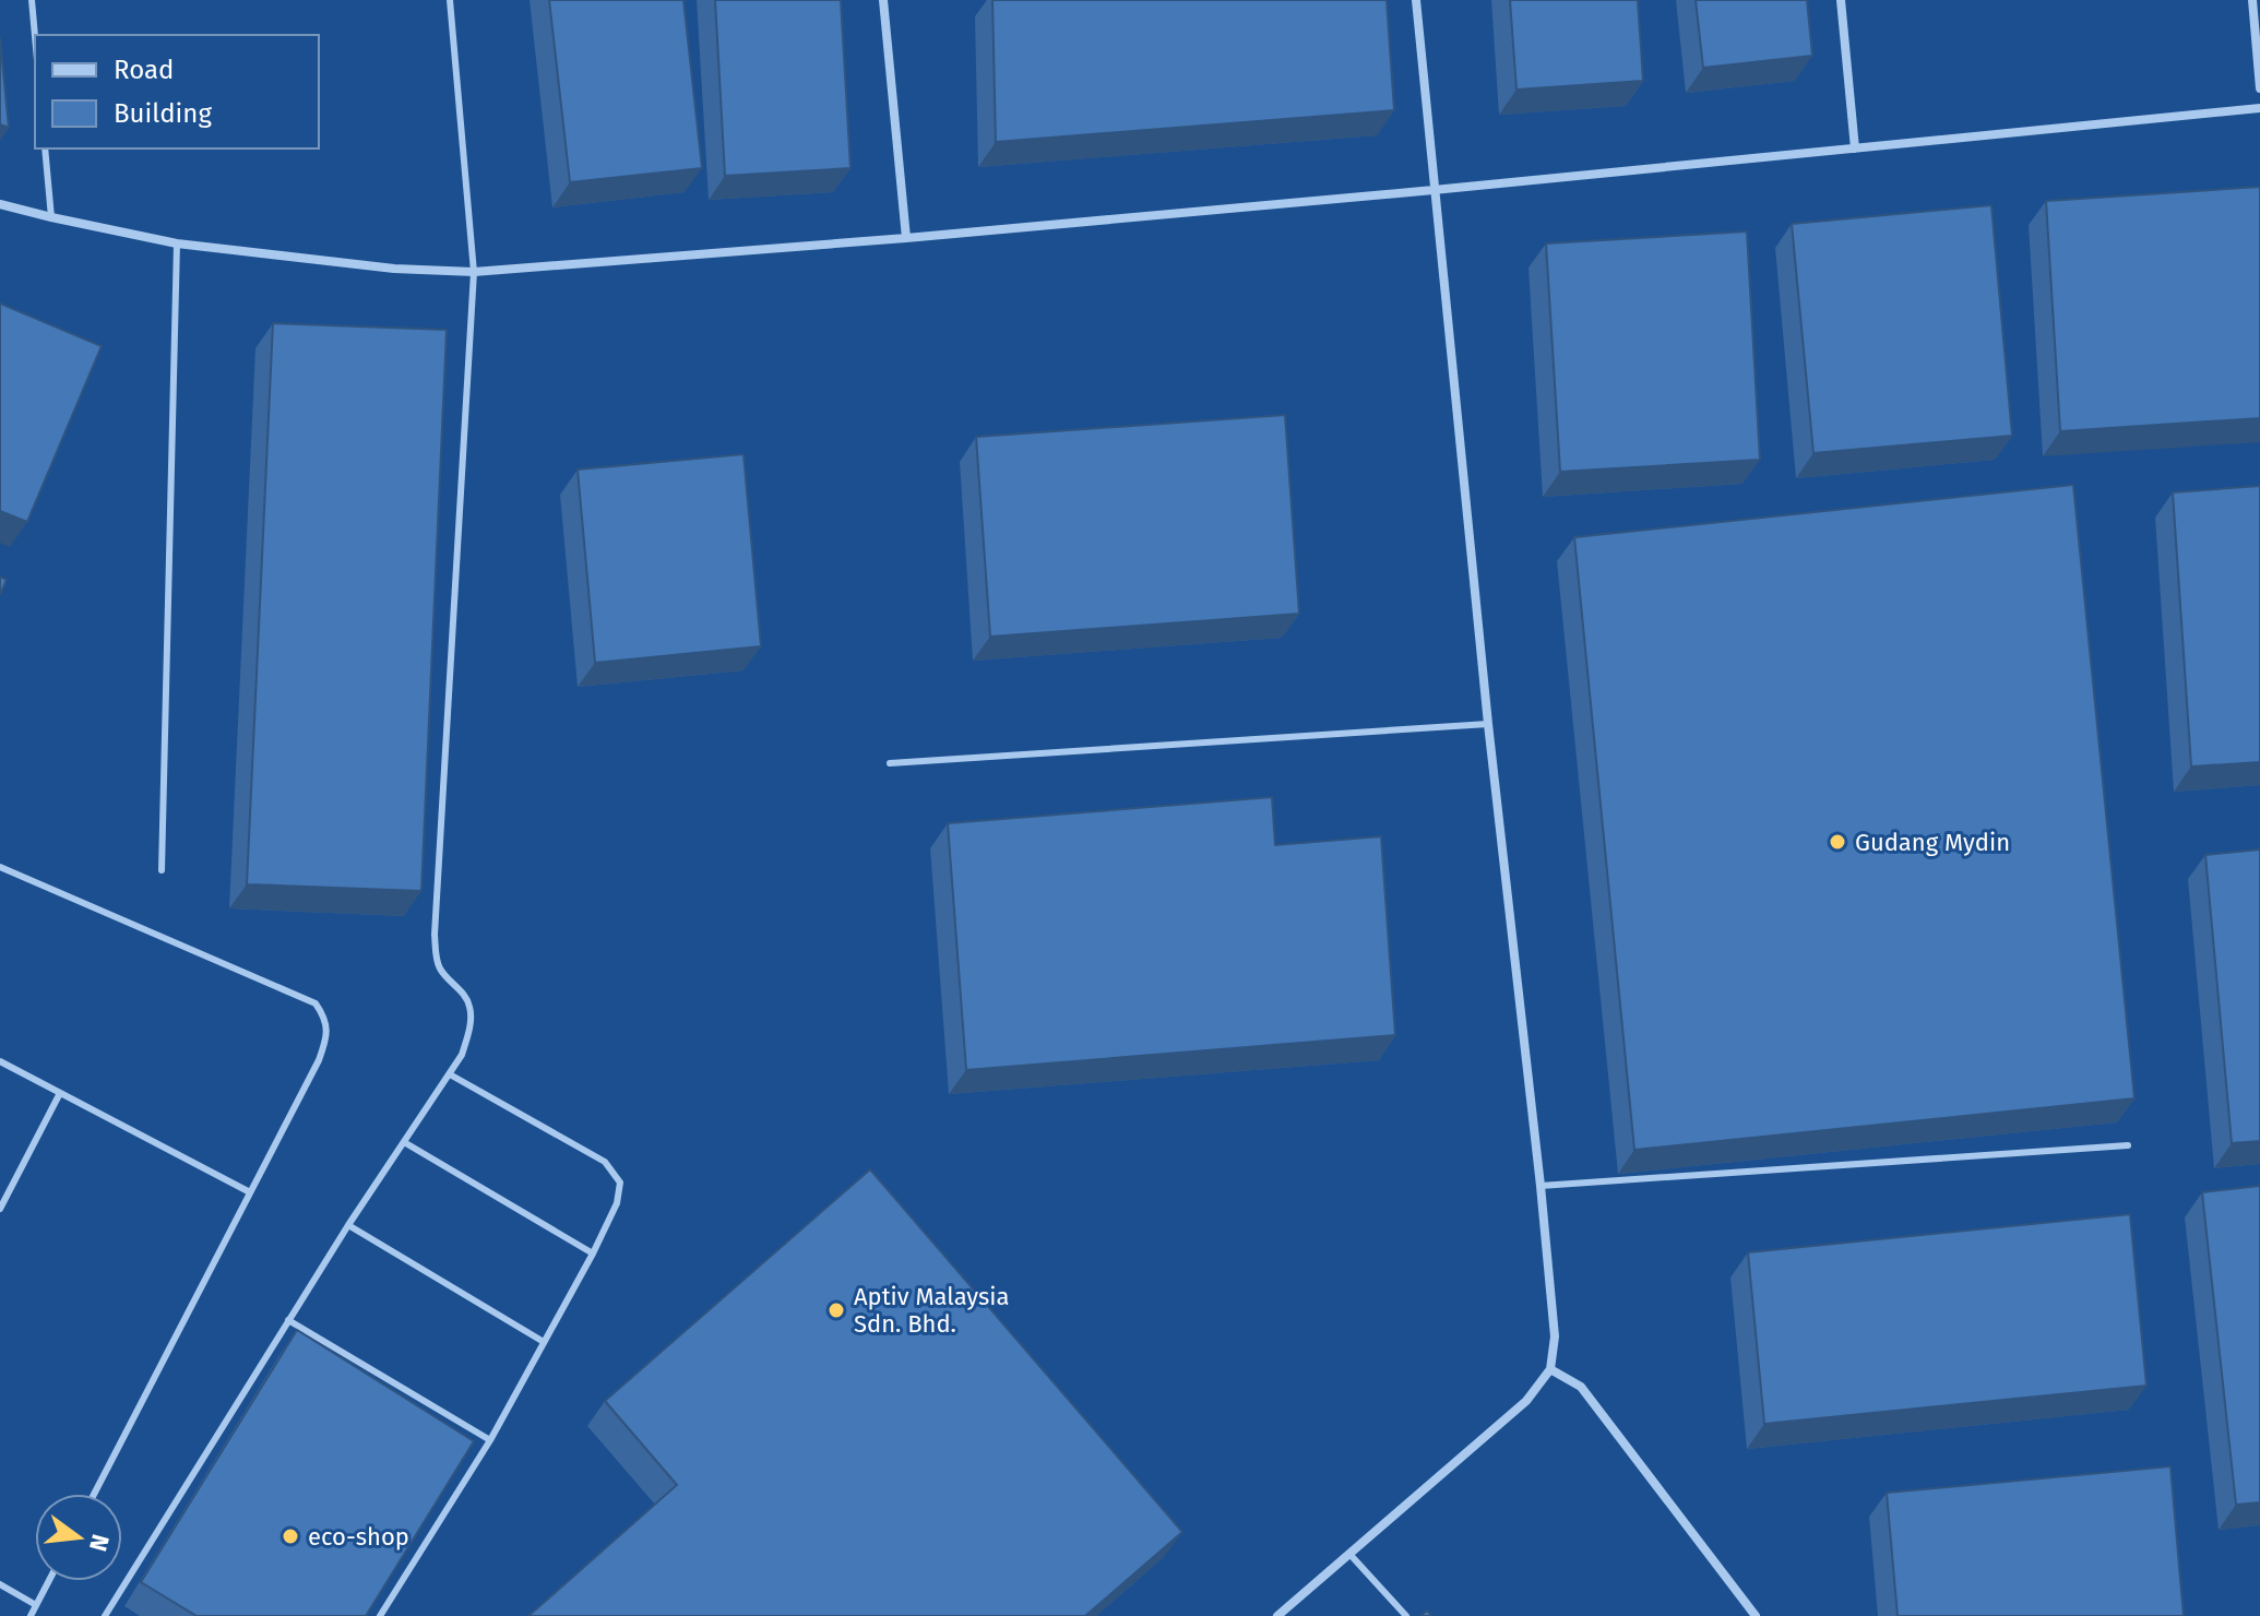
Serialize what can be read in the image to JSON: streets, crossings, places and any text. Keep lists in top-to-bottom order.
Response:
{
  "places": ["Gudang Mydin", "Aptiv Malaysia Sdn. Bhd.", "eco-shop"],
  "legend": ["Road", "Building"],
  "north": "right"
}
